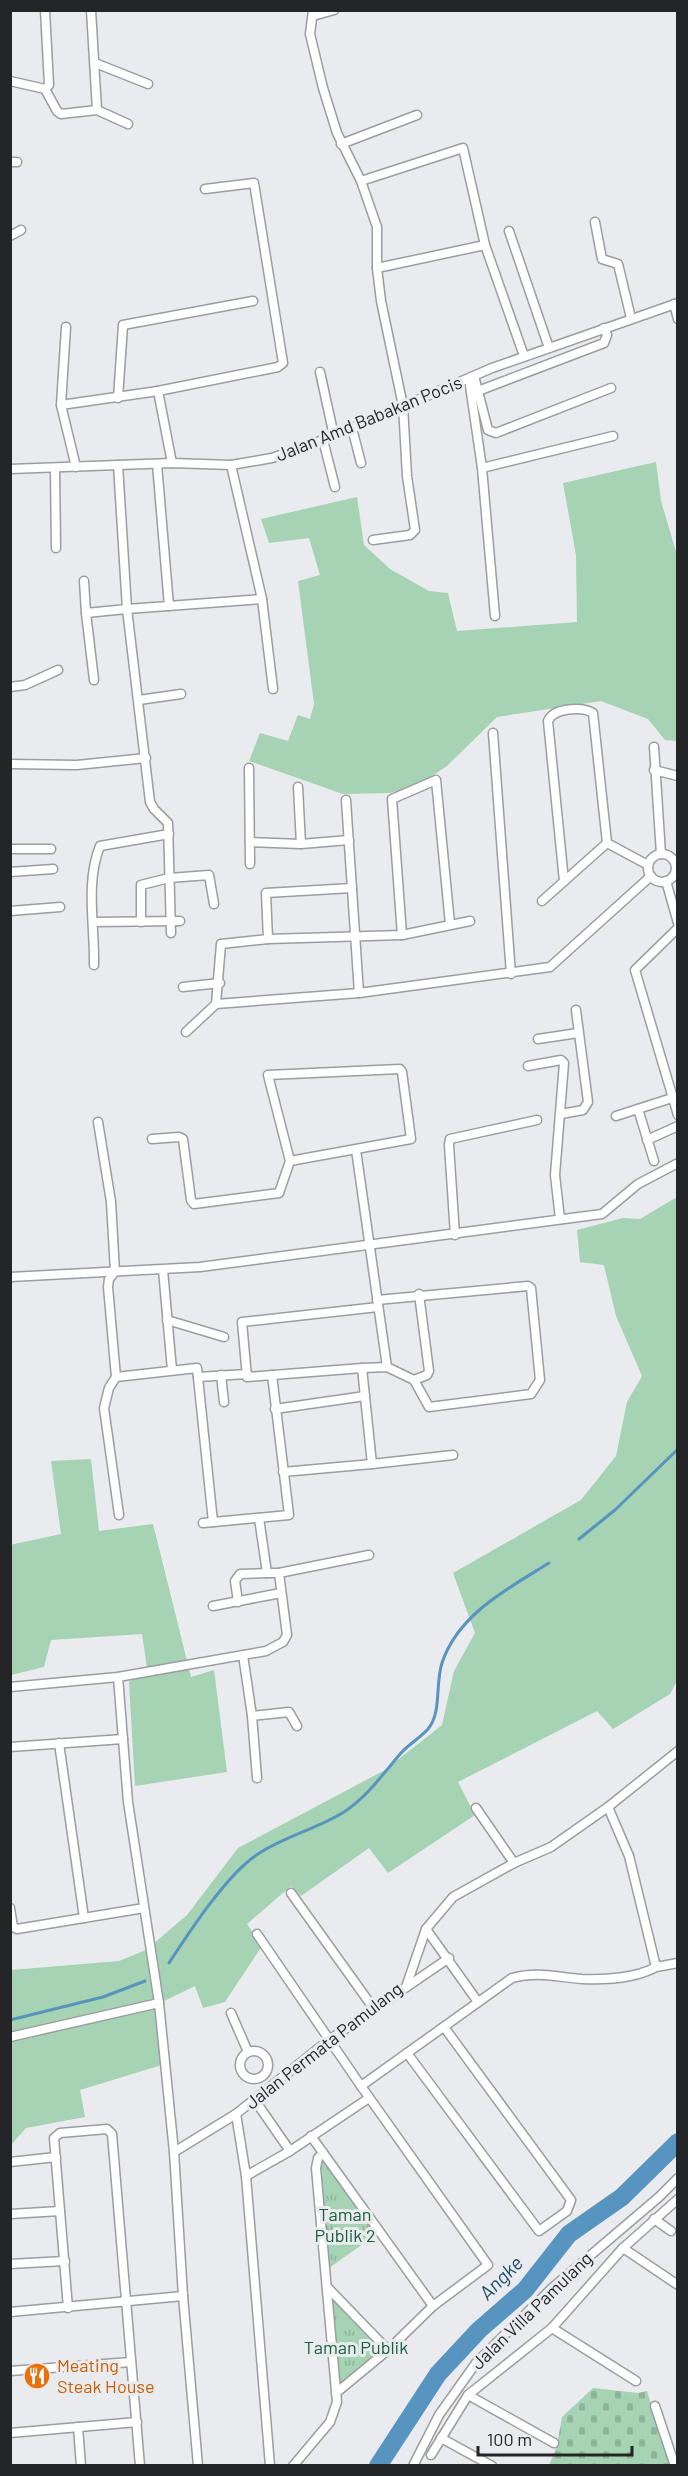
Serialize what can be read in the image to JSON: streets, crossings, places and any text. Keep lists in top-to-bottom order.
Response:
{
  "streets": {
    "street": ["Jalan Amd Babakan Pocis", "Jalan Permata Pamulang", "Jalan Villa Pamulang"]
  },
  "water": ["Angke"],
  "parks": ["Taman Publik 2", "Taman Publik"],
  "places": {
    "restaurant": ["Meating Steak House"]
  },
  "scale_bar": "100 m"
}
